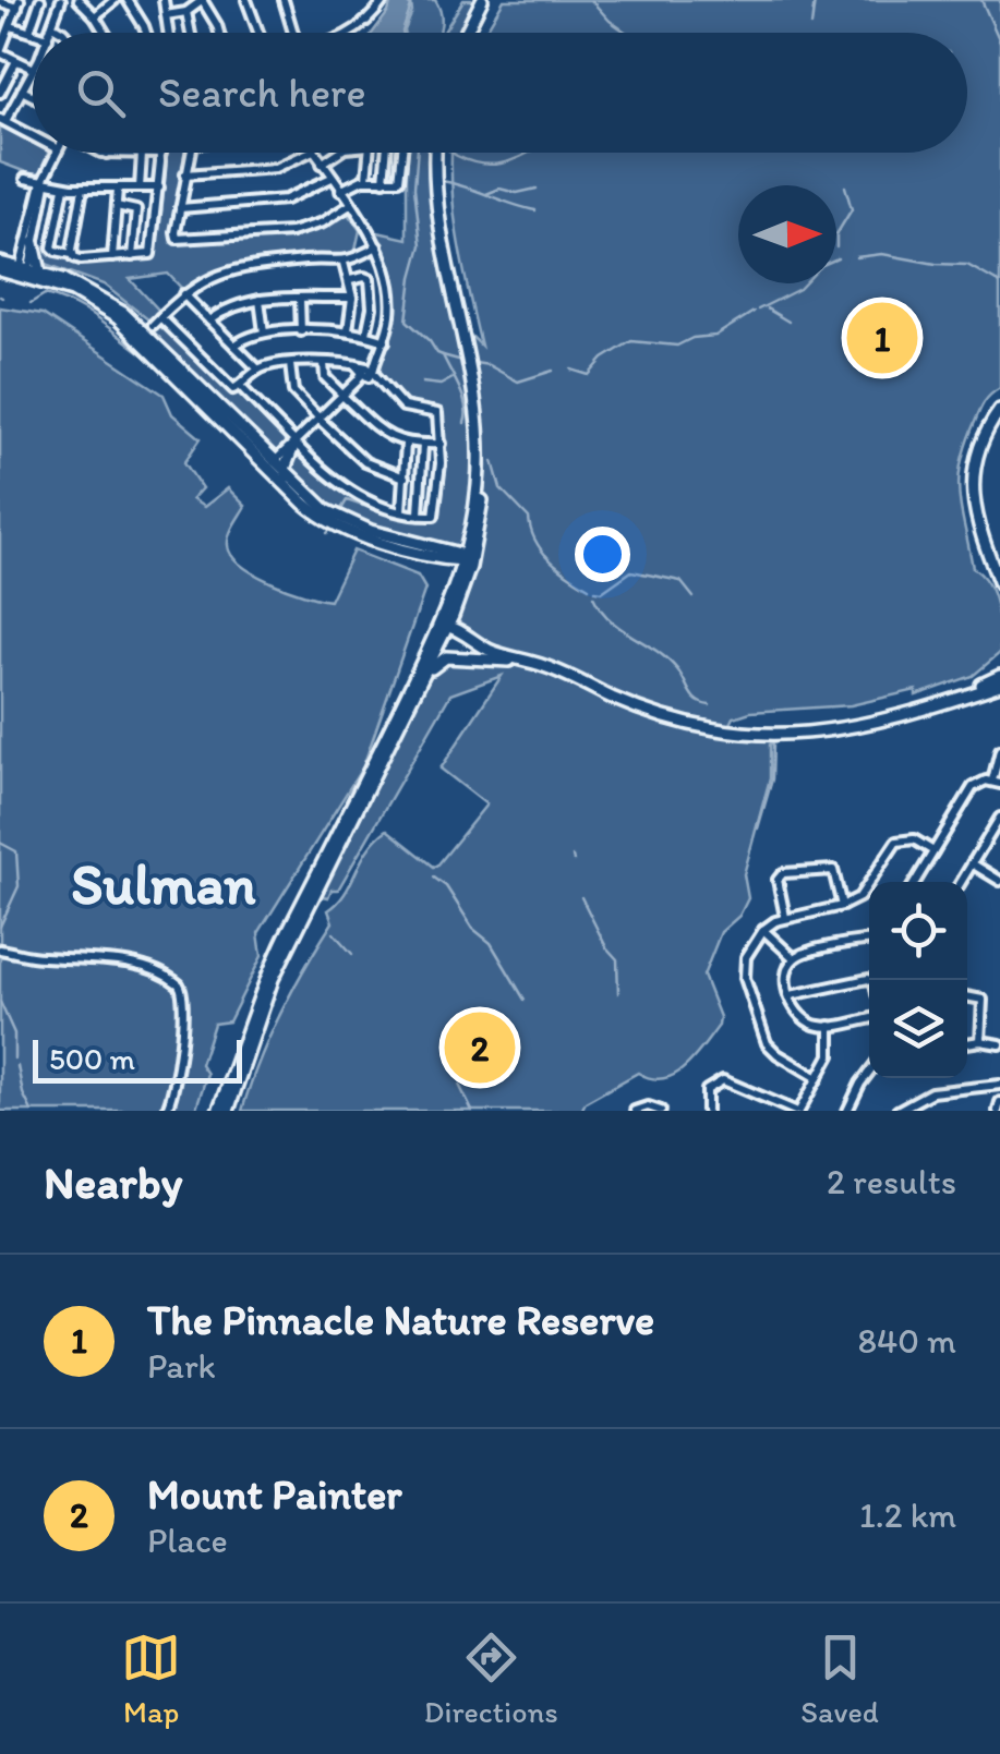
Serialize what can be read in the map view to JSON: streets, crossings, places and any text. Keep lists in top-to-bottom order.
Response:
{
  "districts": ["Sulman"],
  "scale_bar": "500 m",
  "north": "right",
  "page": {
    "search": "Search here",
    "pins": ["1", "2"],
    "scale": "500 m",
    "heading": ["Nearby", "2 results"],
    "list": [
      {
        "mark": "1",
        "name": "The Pinnacle Nature Reserve",
        "note": "Park",
        "value": "840 m"
      },
      {
        "mark": "2",
        "name": "Mount Painter",
        "note": "Place",
        "value": "1.2 km"
      }
    ],
    "nav": ["Map", "Directions", "Saved"]
  }
}
